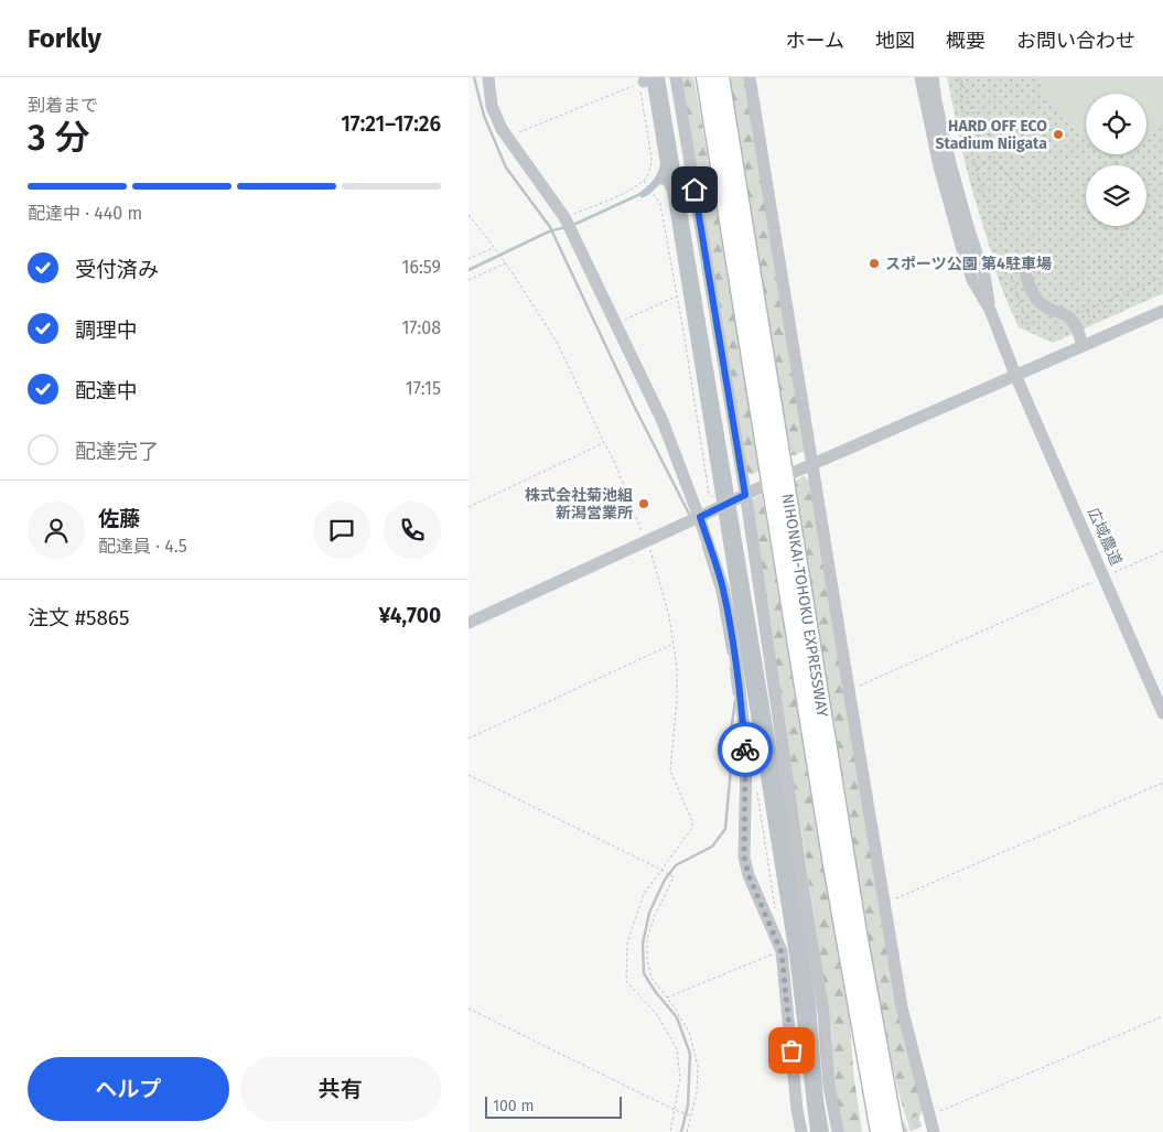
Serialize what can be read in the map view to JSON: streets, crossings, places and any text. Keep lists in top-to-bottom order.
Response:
{
  "streets": {
    "highway": ["NIHONKAI-TOHOKU EXPRESSWAY"],
    "street": ["広域農道"]
  },
  "places": ["HARD OFF ECO Stadium Niigata", "スポーツ公園 第4駐車場", "株式会社菊池組 新潟営業所"],
  "scale_bar": "100 m",
  "page": {
    "header": "Forkly",
    "nav": [
      "ホーム",
      "地図",
      "概要",
      "お問い合わせ"
    ],
    "heading": ["3 分", "到着まで", "17:21–17:26"],
    "panel": [
      "佐藤",
      "配達員 · 4.5",
      "注文 #5865",
      "¥4,700"
    ],
    "bar": "配達中 · 440 m",
    "list": [
      ["受付済み", "16:59"],
      ["調理中", "17:08"],
      ["配達中", "17:15"],
      "配達完了"
    ],
    "buttons": ["ヘルプ", "共有"],
    "scale": "100 m"
  }
}
